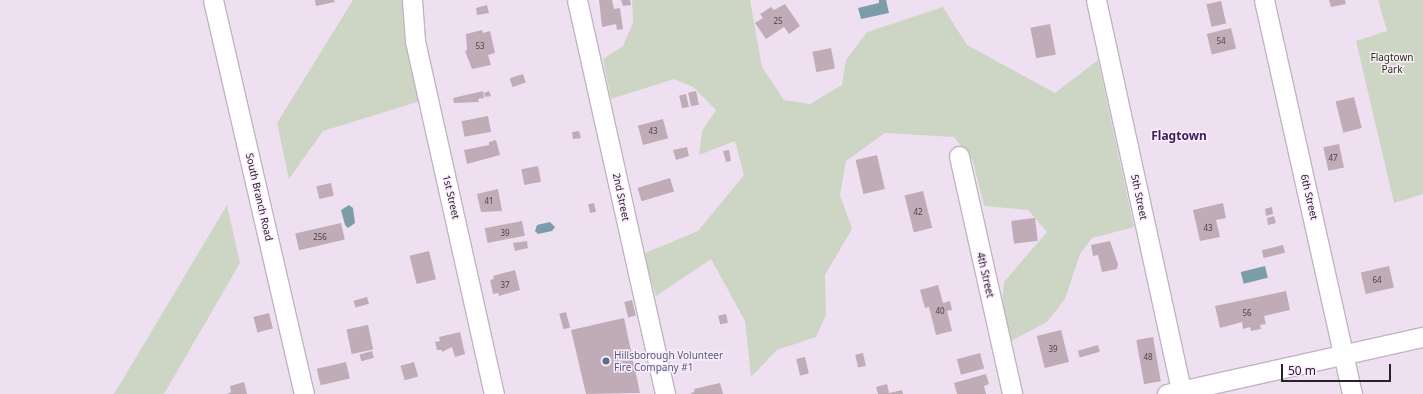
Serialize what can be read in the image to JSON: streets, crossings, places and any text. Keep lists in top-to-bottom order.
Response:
{
  "streets": {
    "street": [
      "South Branch Road",
      "1st Street",
      "2nd Street",
      "5th Street",
      "6th Street",
      "4th Street"
    ]
  },
  "districts": ["Flagtown"],
  "parks": ["Flagtown Park"],
  "places": ["Hillsborough Volunteer Fire Company #1"],
  "house_numbers": [
    "25",
    "54",
    "53",
    "43",
    "47",
    "41",
    "42",
    "43",
    "39",
    "256",
    "64",
    "37",
    "40",
    "56",
    "39",
    "48"
  ],
  "scale_bar": "50 m"
}
